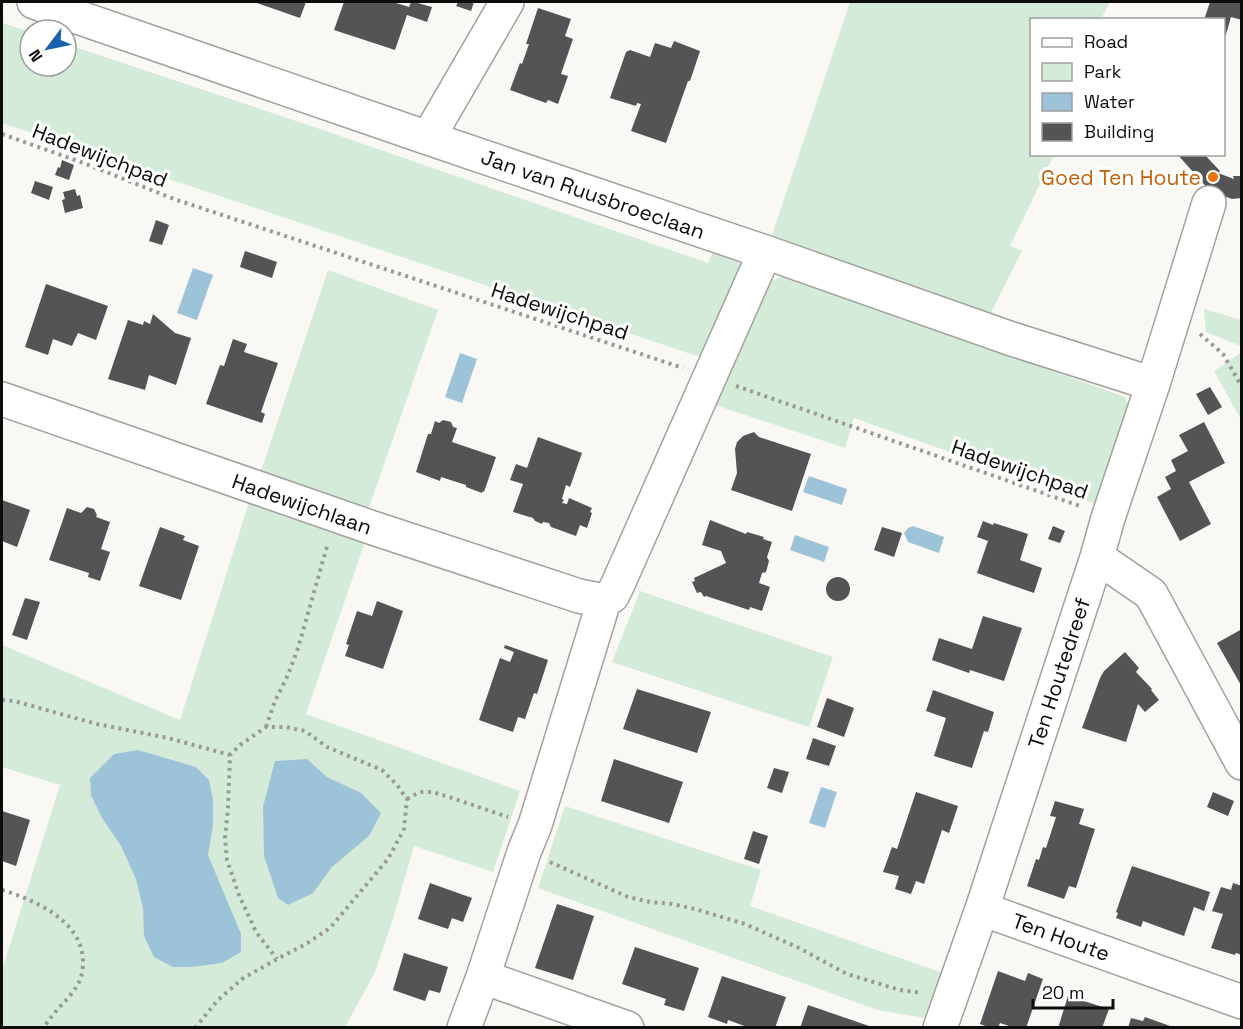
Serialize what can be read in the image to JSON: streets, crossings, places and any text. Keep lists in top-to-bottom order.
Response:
{
  "streets": {
    "street": [
      "Jan van Ruusbroeclaan",
      "Hadewijchlaan",
      "Ten Houtedreef",
      "Ten Houte"
    ],
    "path": ["Hadewijchpad"]
  },
  "crossings": [
    ["Hadewijchpad", "Ten Houtedreef"],
    ["Jan van Ruusbroeclaan", "Ten Houtedreef"],
    ["Ten Houtedreef", "Ten Houte"]
  ],
  "places": ["Goed Ten Houte"],
  "legend": [
    "Road",
    "Park",
    "Water",
    "Building"
  ],
  "scale_bar": "20 m",
  "north": "bottom left"
}
